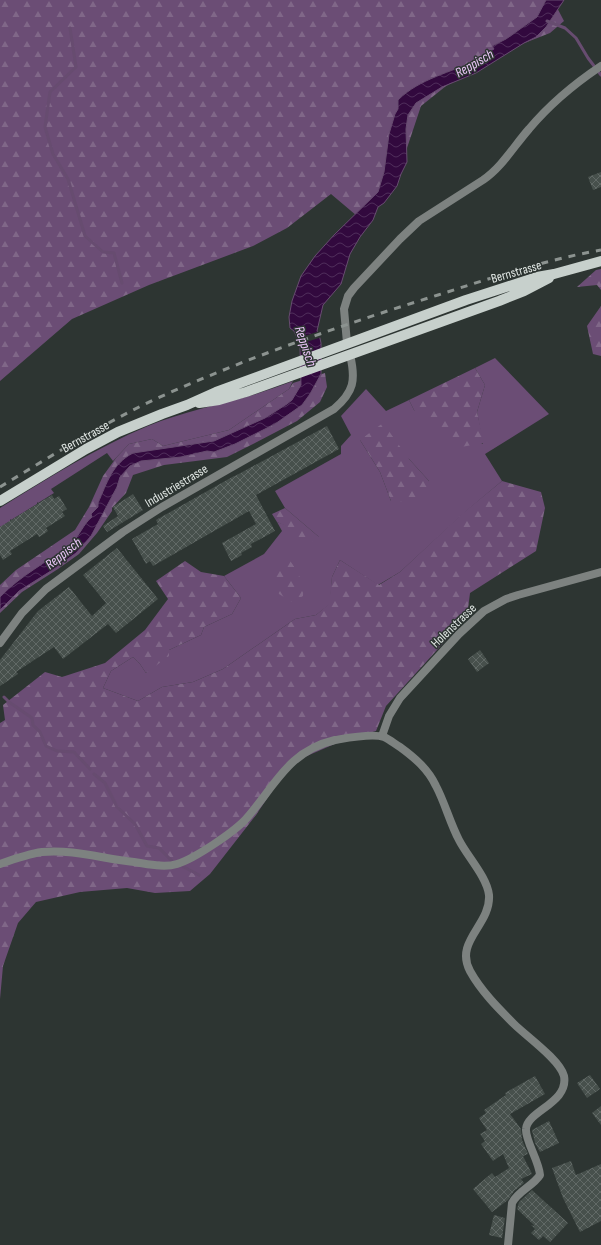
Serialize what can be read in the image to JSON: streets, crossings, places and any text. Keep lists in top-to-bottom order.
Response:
{
  "streets": {
    "main road": ["Bernstrasse"],
    "street": ["Industriestrasse", "Holenstrasse"]
  },
  "crossings": [
    ["Bernstrasse", "Industriestrasse"]
  ],
  "water": ["Reppisch"]
}
